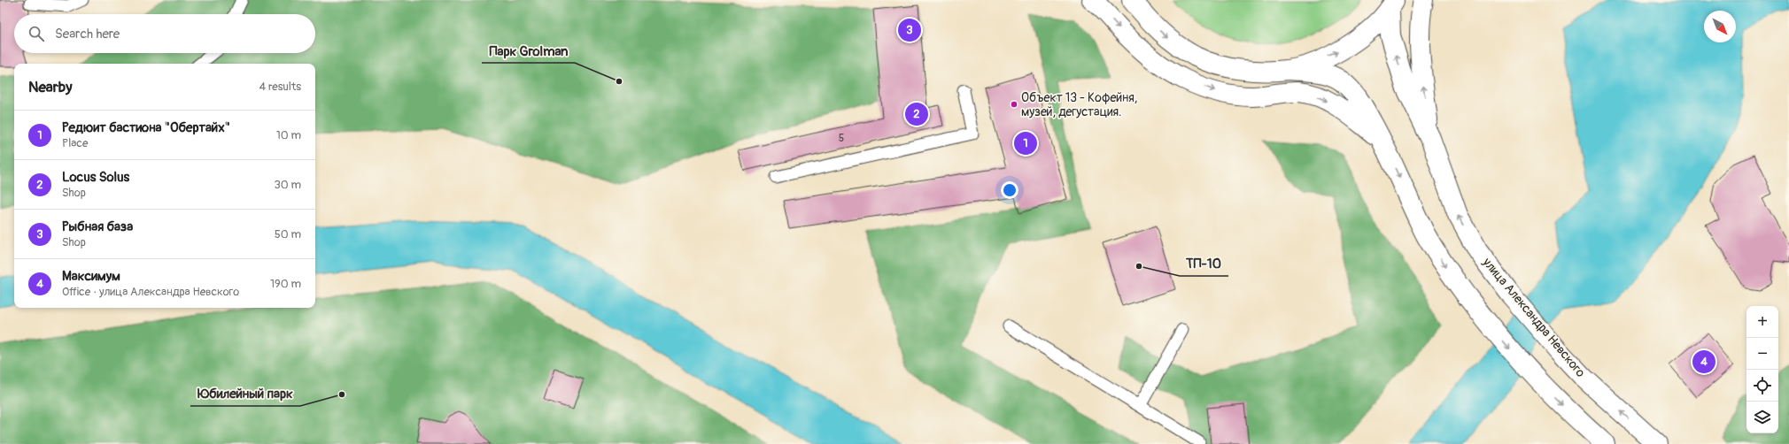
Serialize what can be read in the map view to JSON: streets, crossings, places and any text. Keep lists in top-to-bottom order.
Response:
{
  "streets": {
    "main road": ["улица Александра Невского"]
  },
  "places": [
    "Парк Grolman",
    "Объект 13 - Кофейня, музей, дегустация.",
    "ТП-10",
    "Юбилейный парк"
  ],
  "house_numbers": ["5"],
  "north": "bottom right",
  "page": {
    "search": "Search here",
    "pins": [
      "3",
      "2",
      "1",
      "4"
    ],
    "heading": ["Nearby", "4 results"],
    "list": [
      {
        "mark": "1",
        "name": "Редюит бастиона \"Обертайх\"",
        "note": "Place",
        "value": "10 m"
      },
      {
        "mark": "2",
        "name": "Locus Solus",
        "note": "Shop",
        "value": "30 m"
      },
      {
        "mark": "3",
        "name": "Рыбная база",
        "note": "Shop",
        "value": "50 m"
      },
      {
        "mark": "4",
        "name": "Максимум",
        "note": "Office · улица Александра Невского",
        "value": "190 m"
      }
    ],
    "map_buttons": ["+", "−"]
  }
}
